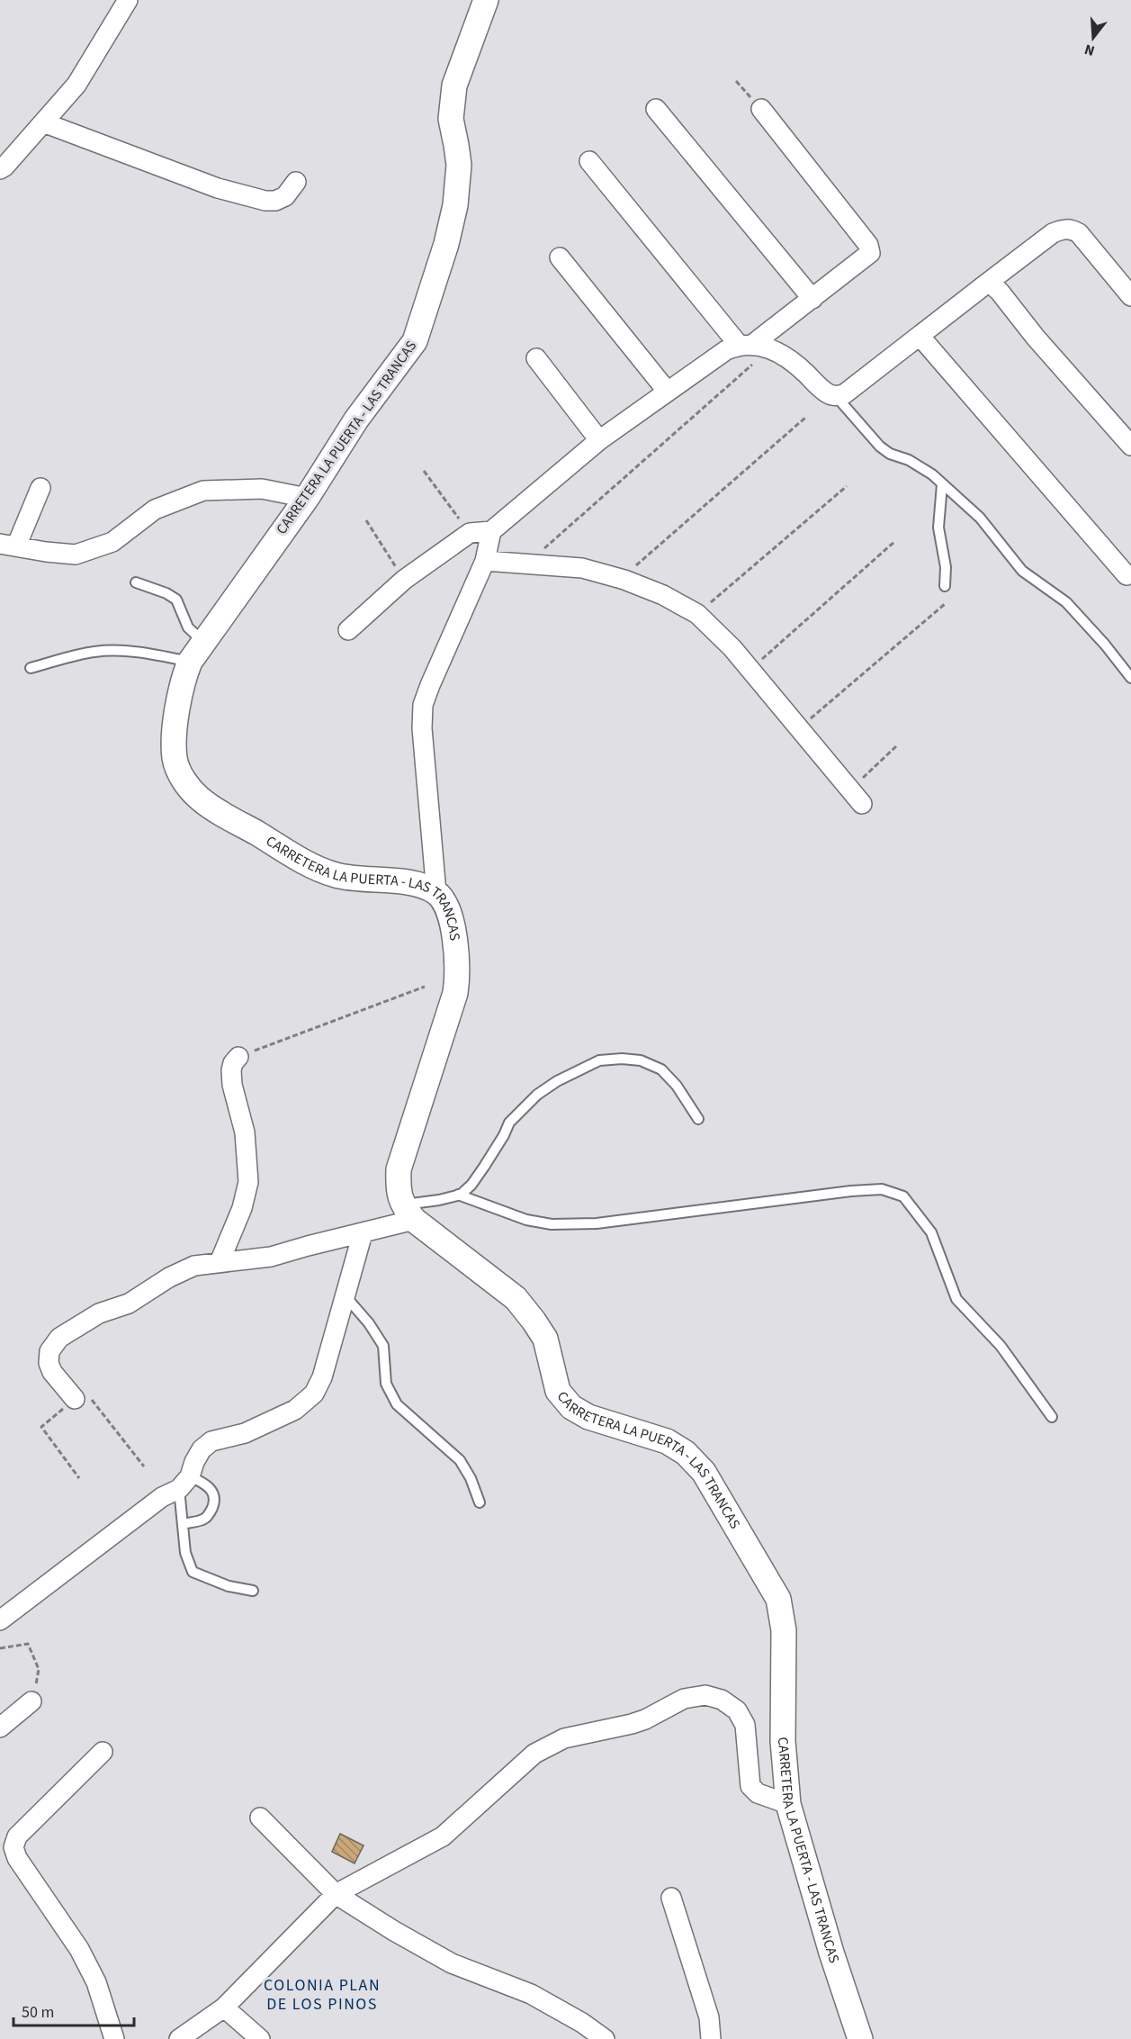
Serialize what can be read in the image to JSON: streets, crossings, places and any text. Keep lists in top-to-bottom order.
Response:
{
  "streets": {
    "street": ["CARRETERA LA PUERTA - LAS TRANCAS"]
  },
  "districts": ["COLONIA PLAN DE LOS PINOS"],
  "scale_bar": "50 m",
  "north": "bottom"
}
